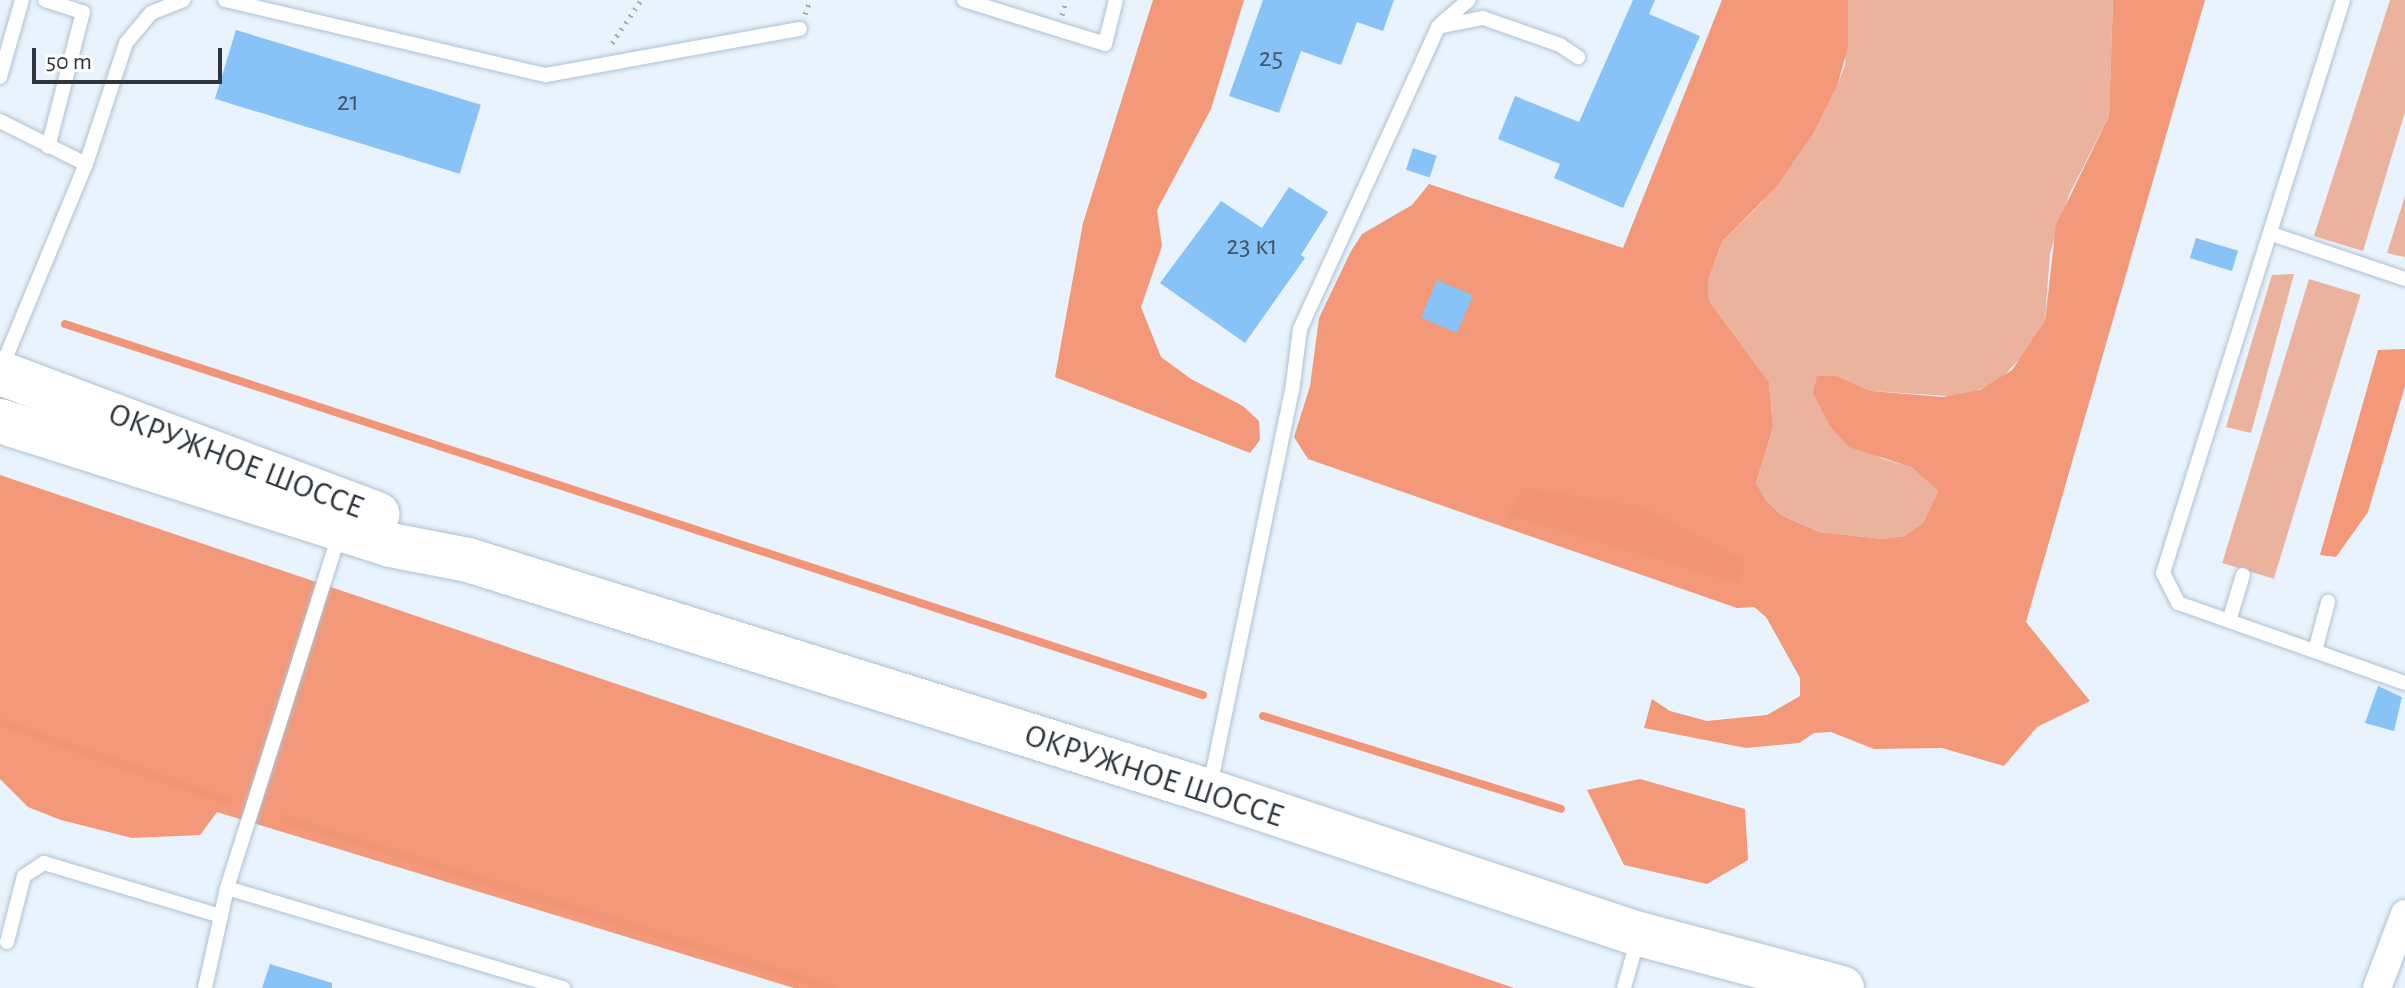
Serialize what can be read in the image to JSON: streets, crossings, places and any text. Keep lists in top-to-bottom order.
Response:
{
  "streets": {
    "main road": ["ОКРУЖНОЕ ШОССЕ"]
  },
  "house_numbers": ["25", "21", "23 к1"],
  "scale_bar": "50 m"
}
